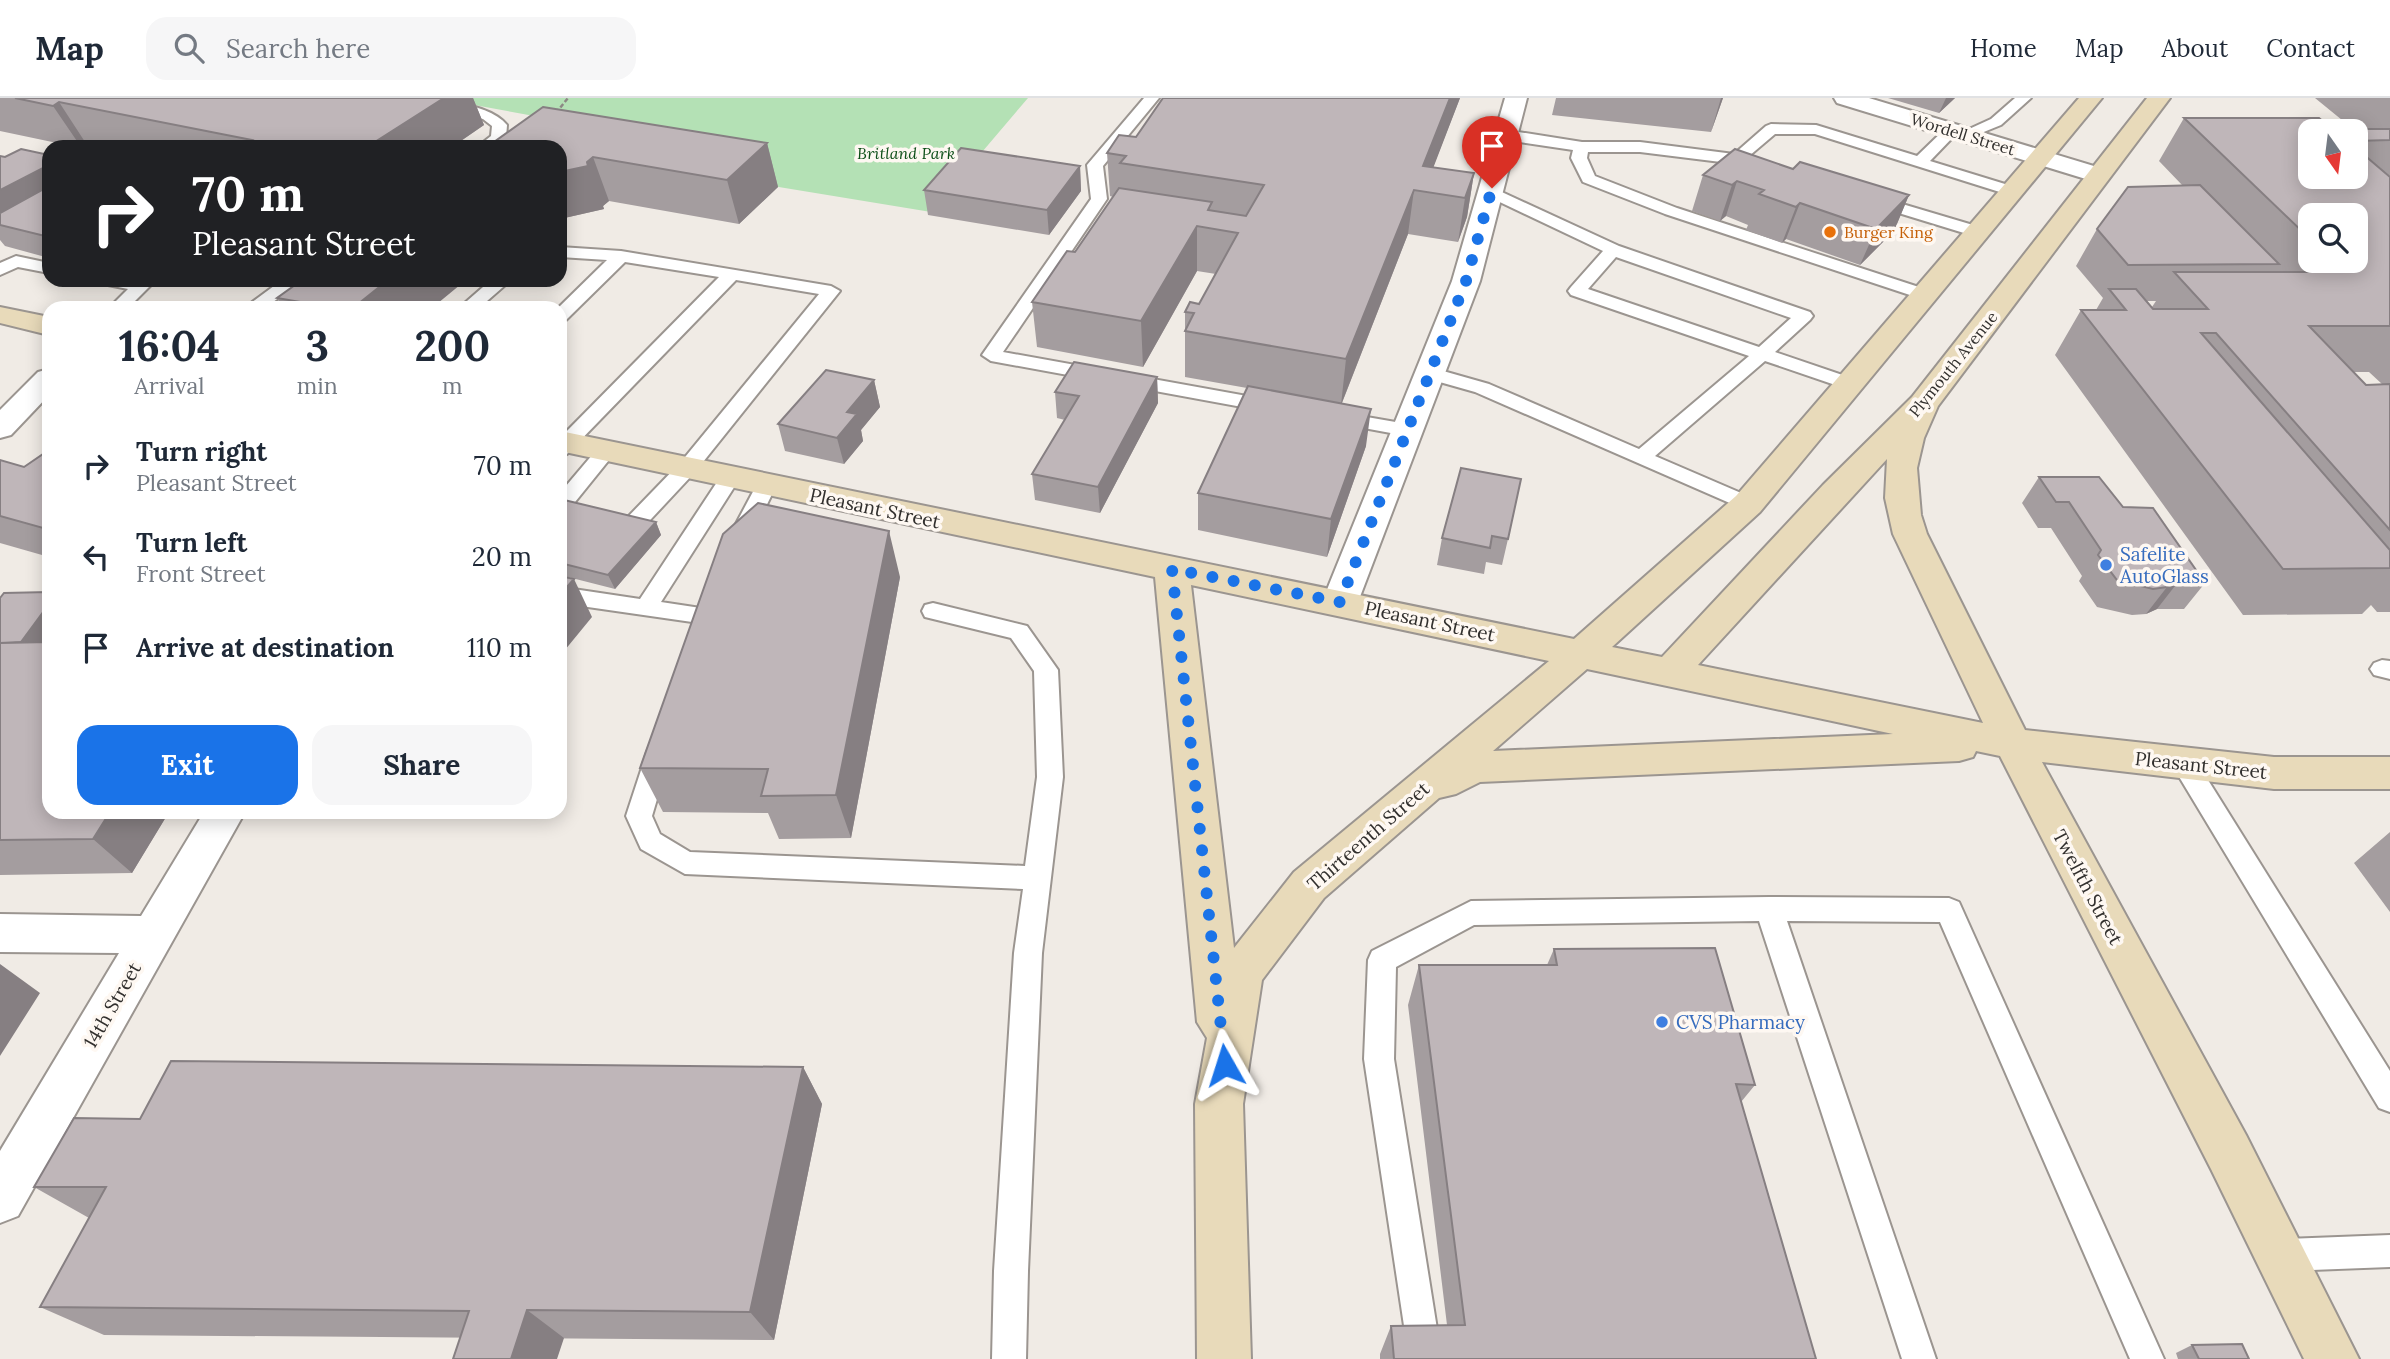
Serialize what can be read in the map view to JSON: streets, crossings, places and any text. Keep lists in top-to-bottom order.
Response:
{
  "streets": {
    "main road": [
      "Plymouth Avenue",
      "Pleasant Street",
      "Thirteenth Street",
      "Twelfth Street"
    ],
    "street": ["Wordell Street", "14th Street"]
  },
  "crossings": [
    ["Wordell Street", "Plymouth Avenue"],
    ["Plymouth Avenue", "Pleasant Street"],
    ["Plymouth Avenue", "Twelfth Street"],
    ["Pleasant Street", "Thirteenth Street"],
    ["Pleasant Street", "Twelfth Street"]
  ],
  "parks": ["Britland Park"],
  "places": ["Burger King", "Safelite AutoGlass", "CVS Pharmacy"],
  "north": "bottom",
  "page": {
    "header": "Map",
    "search": "Search here",
    "nav": [
      "Home",
      "Map",
      "About",
      "Contact"
    ],
    "turn": ["70 m", "Pleasant Street"],
    "eta": [
      "16:04",
      "Arrival",
      "3",
      "min",
      "200",
      "m"
    ],
    "list": [
      {
        "name": "Turn right",
        "note": "Pleasant Street",
        "value": "70 m"
      },
      {
        "name": "Turn left",
        "note": "Front Street",
        "value": "20 m"
      },
      {
        "name": "Arrive at destination",
        "value": "110 m"
      }
    ],
    "buttons": ["Exit", "Share"]
  }
}
